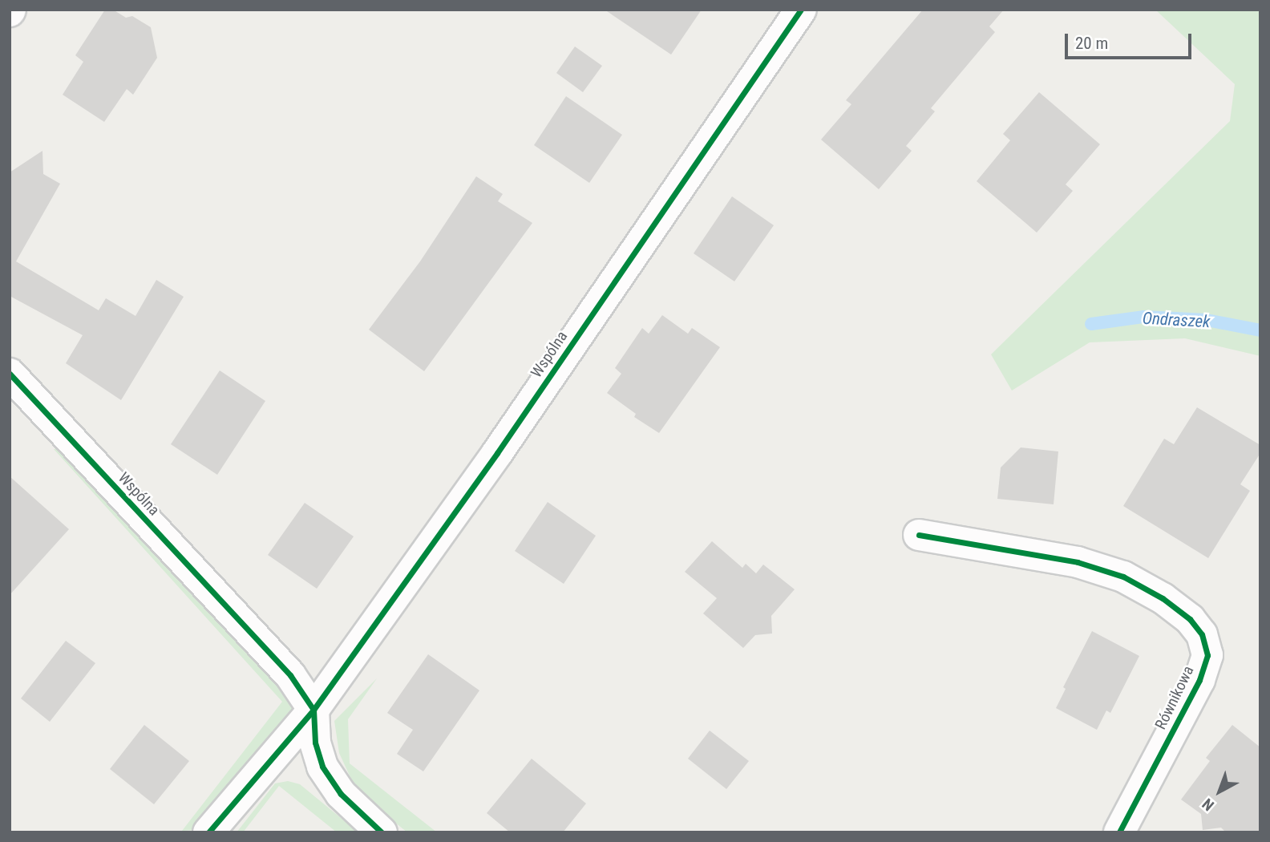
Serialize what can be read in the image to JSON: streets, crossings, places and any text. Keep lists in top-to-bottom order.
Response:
{
  "streets": {
    "street": ["Wspólna", "Równikowa"]
  },
  "water": ["Ondraszek"],
  "scale_bar": "20 m",
  "north": "bottom left"
}
